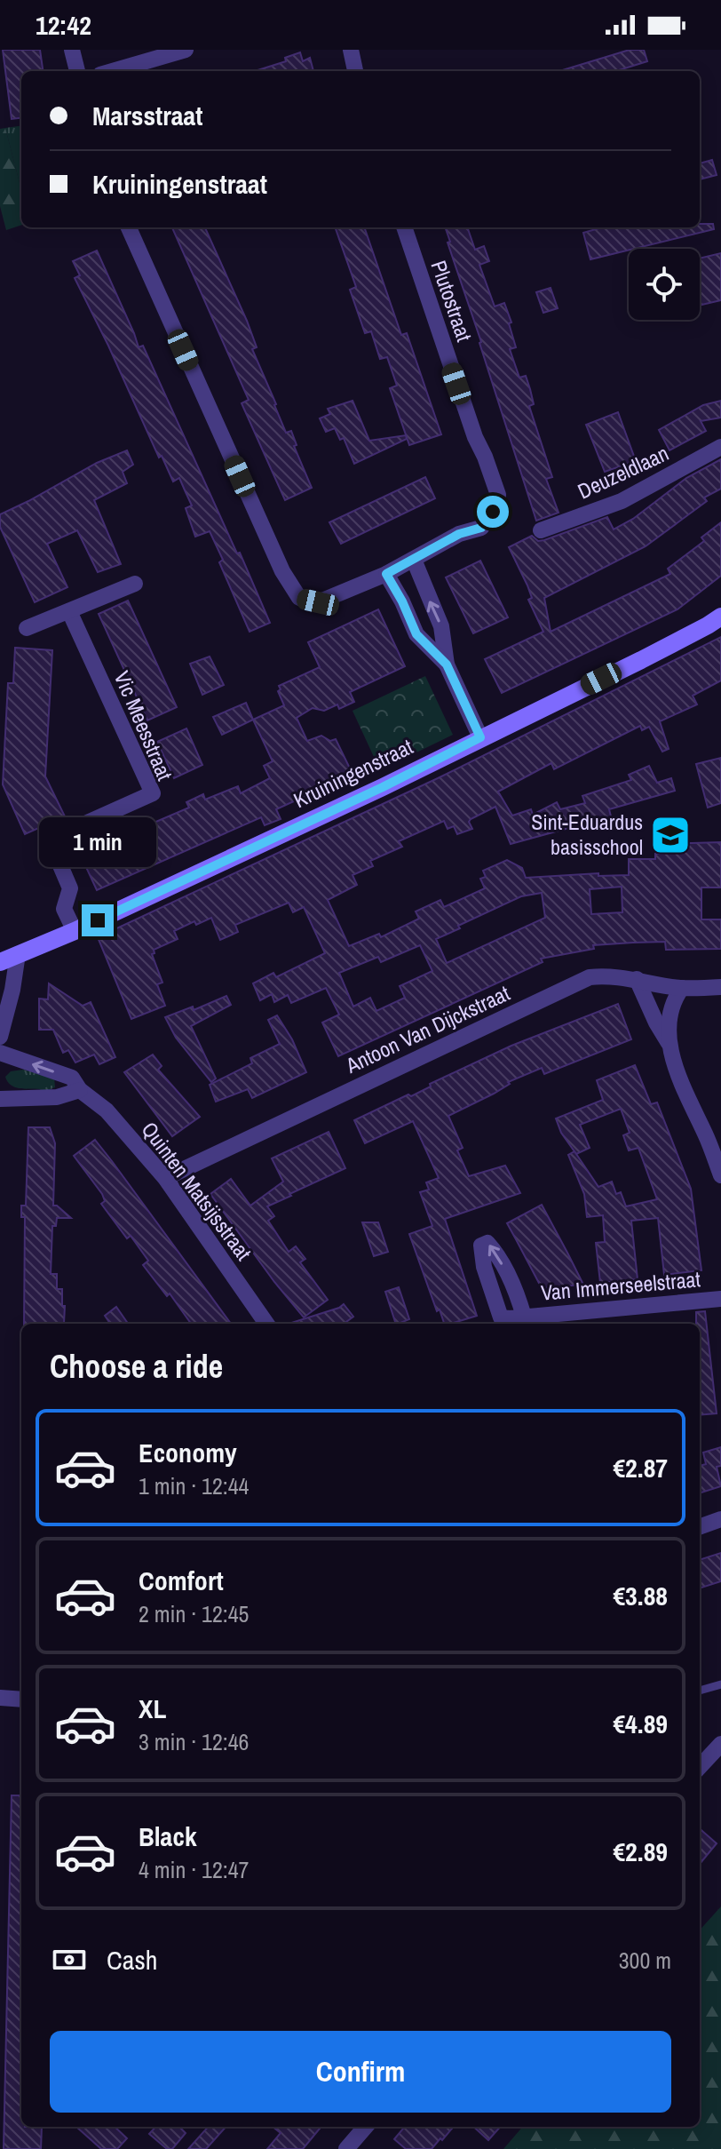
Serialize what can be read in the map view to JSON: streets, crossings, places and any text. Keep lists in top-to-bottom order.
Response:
{
  "streets": {
    "street": [
      "Plutostraat",
      "Deuzeldlaan",
      "Vic Meesstraat",
      "Kruiningenstraat",
      "Antoon Van Dijckstraat",
      "Quinten Matsijsstraat",
      "Van Immerseelstraat"
    ]
  },
  "crossings": [
    ["Vic Meesstraat", "Kruiningenstraat"],
    ["Antoon Van Dijckstraat", "Quinten Matsijsstraat"]
  ],
  "places": {
    "school or university": ["Sint-Eduardus basisschool"]
  },
  "page": {
    "status": "12:42",
    "banner": ["Marsstraat", "Kruiningenstraat"],
    "bubble": "1 min",
    "heading": "Choose a ride",
    "list": [
      {
        "name": "Economy",
        "note": "1 min · 12:44",
        "value": "€2.87"
      },
      {
        "name": "Comfort",
        "note": "2 min · 12:45",
        "value": "€3.88"
      },
      {
        "name": "XL",
        "note": "3 min · 12:46",
        "value": "€4.89"
      },
      {
        "name": "Black",
        "note": "4 min · 12:47",
        "value": "€2.89"
      }
    ],
    "pay": ["Cash", "300 m"],
    "buttons": "Confirm"
  }
}
